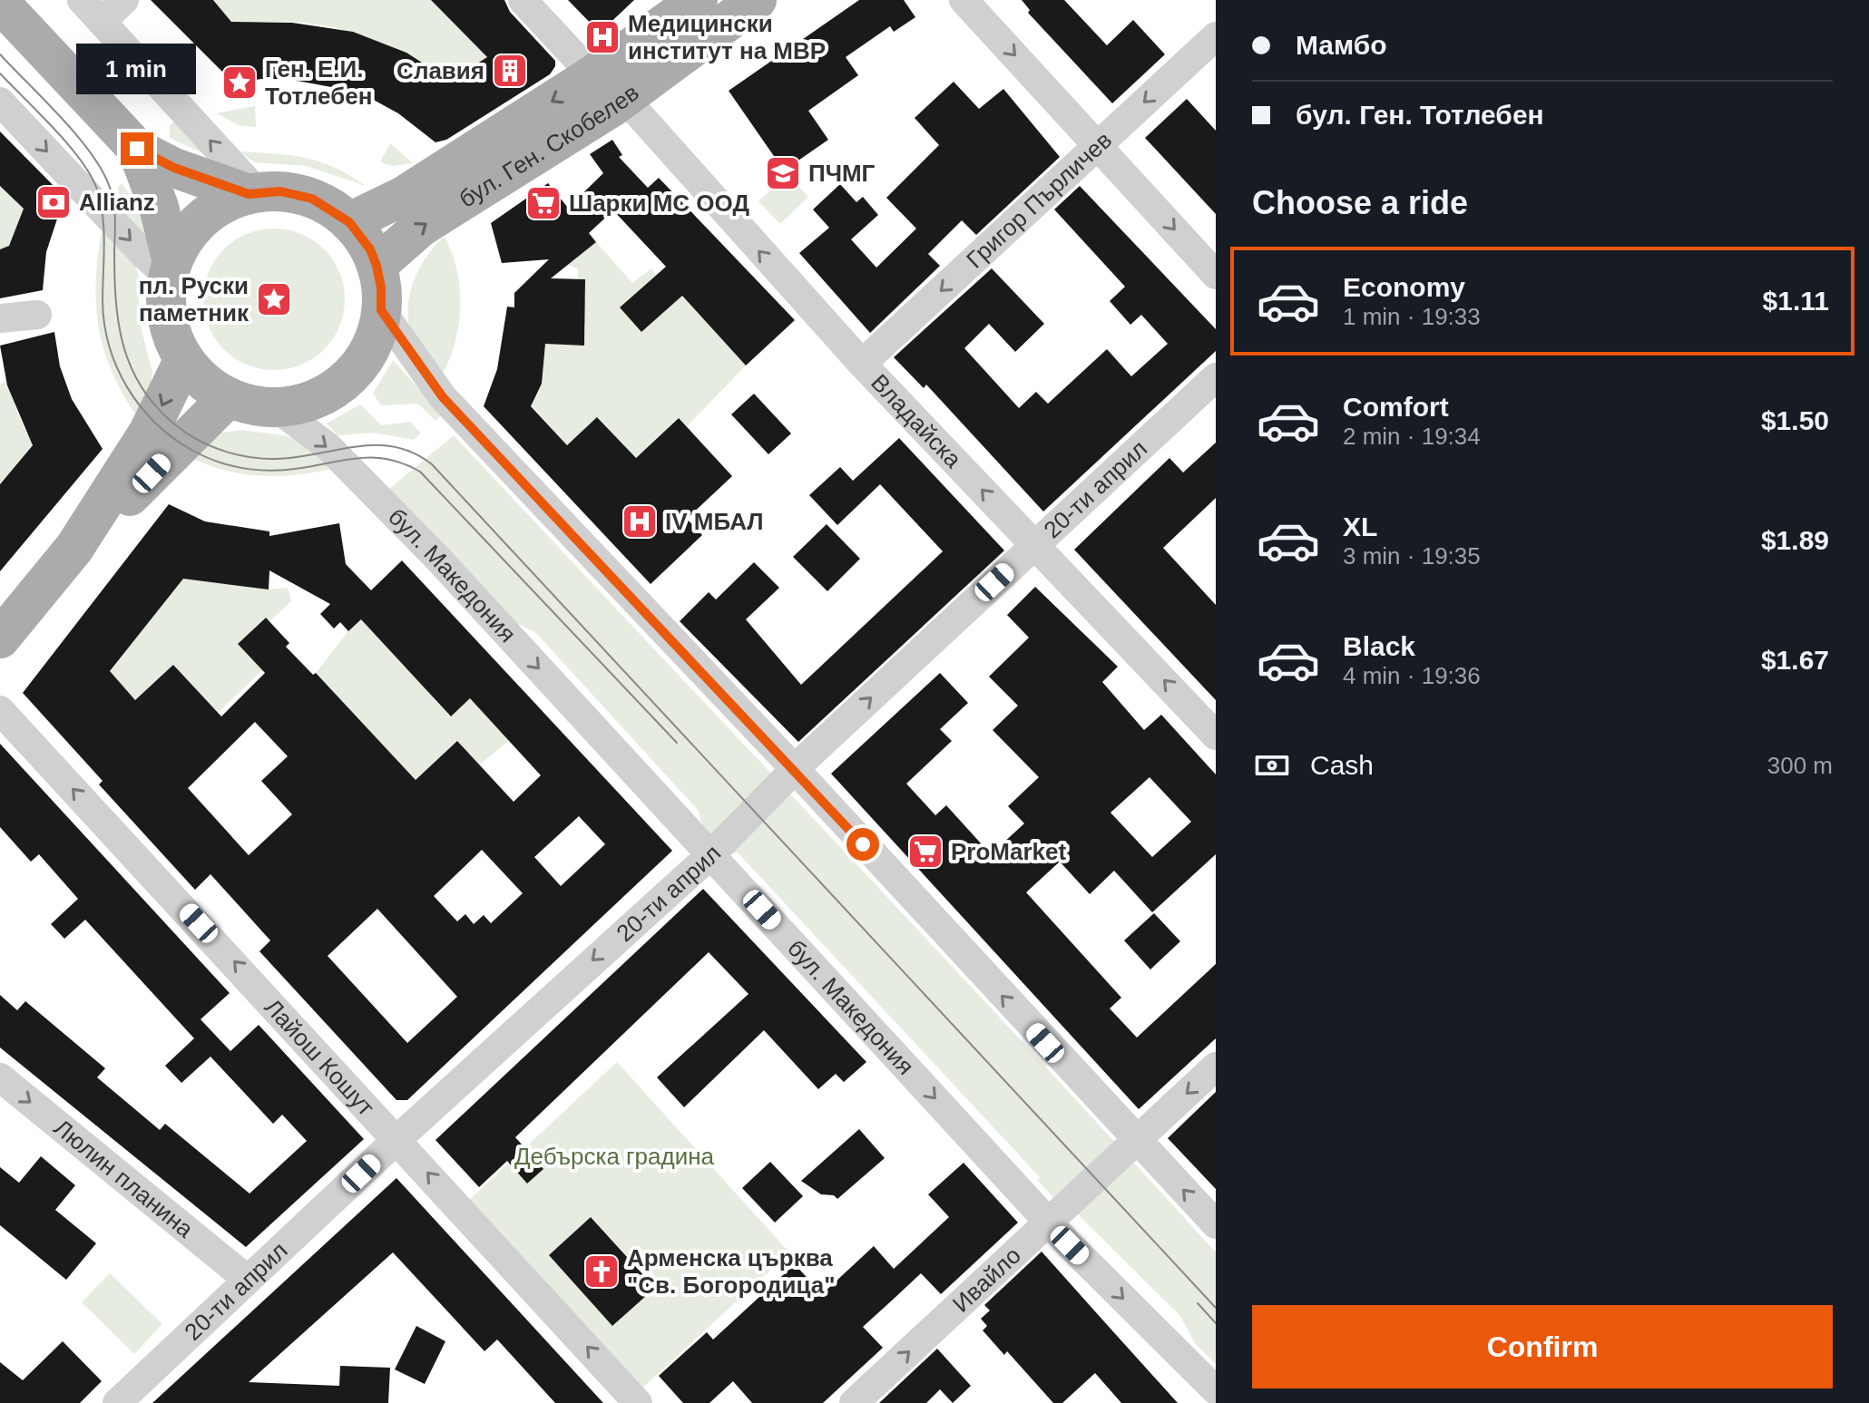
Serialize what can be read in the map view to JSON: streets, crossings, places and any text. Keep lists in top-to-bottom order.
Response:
{
  "streets": {
    "main road": ["бул. Ген. Скобелев"],
    "street": [
      "Григор Пърличев",
      "Владайска",
      "20-ти април",
      "бул. Македония",
      "Лайош Кошут",
      "Люлин планина",
      "Ивайло"
    ]
  },
  "crossings": [
    ["бул. Ген. Скобелев", "Владайска"],
    ["бул. Ген. Скобелев", "бул. Македония"],
    ["Григор Пърличев", "Владайска"],
    ["Владайска", "20-ти април"],
    ["20-ти април", "бул. Македония"],
    ["20-ти април", "Лайош Кошут"],
    ["20-ти април", "Люлин планина"],
    ["бул. Македония", "Ивайло"]
  ],
  "one_way": [
    "Григор Пърличев",
    "Владайска",
    "Лайош Кошут",
    "Люлин планина"
  ],
  "parks": ["Дебърска градина"],
  "places": {
    "hospital": ["Медицински институт на МВР", "IV МБАЛ"],
    "building": ["Славия"],
    "place": ["Ген. Е.И. Тотлебен", "пл. Руски паметник"],
    "school or university": ["ПЧМГ"],
    "bank": ["Allianz"],
    "supermarket": ["Шарки МС ООД", "ProMarket"],
    "church": ["Арменска църква \"Св. Богородица\""]
  },
  "page": {
    "banner": ["Мамбо", "бул. Ген. Тотлебен"],
    "bubble": "1 min",
    "heading": "Choose a ride",
    "list": [
      {
        "name": "Economy",
        "note": "1 min · 19:33",
        "value": "$1.11"
      },
      {
        "name": "Comfort",
        "note": "2 min · 19:34",
        "value": "$1.50"
      },
      {
        "name": "XL",
        "note": "3 min · 19:35",
        "value": "$1.89"
      },
      {
        "name": "Black",
        "note": "4 min · 19:36",
        "value": "$1.67"
      }
    ],
    "pay": ["Cash", "300 m"],
    "buttons": "Confirm"
  }
}
